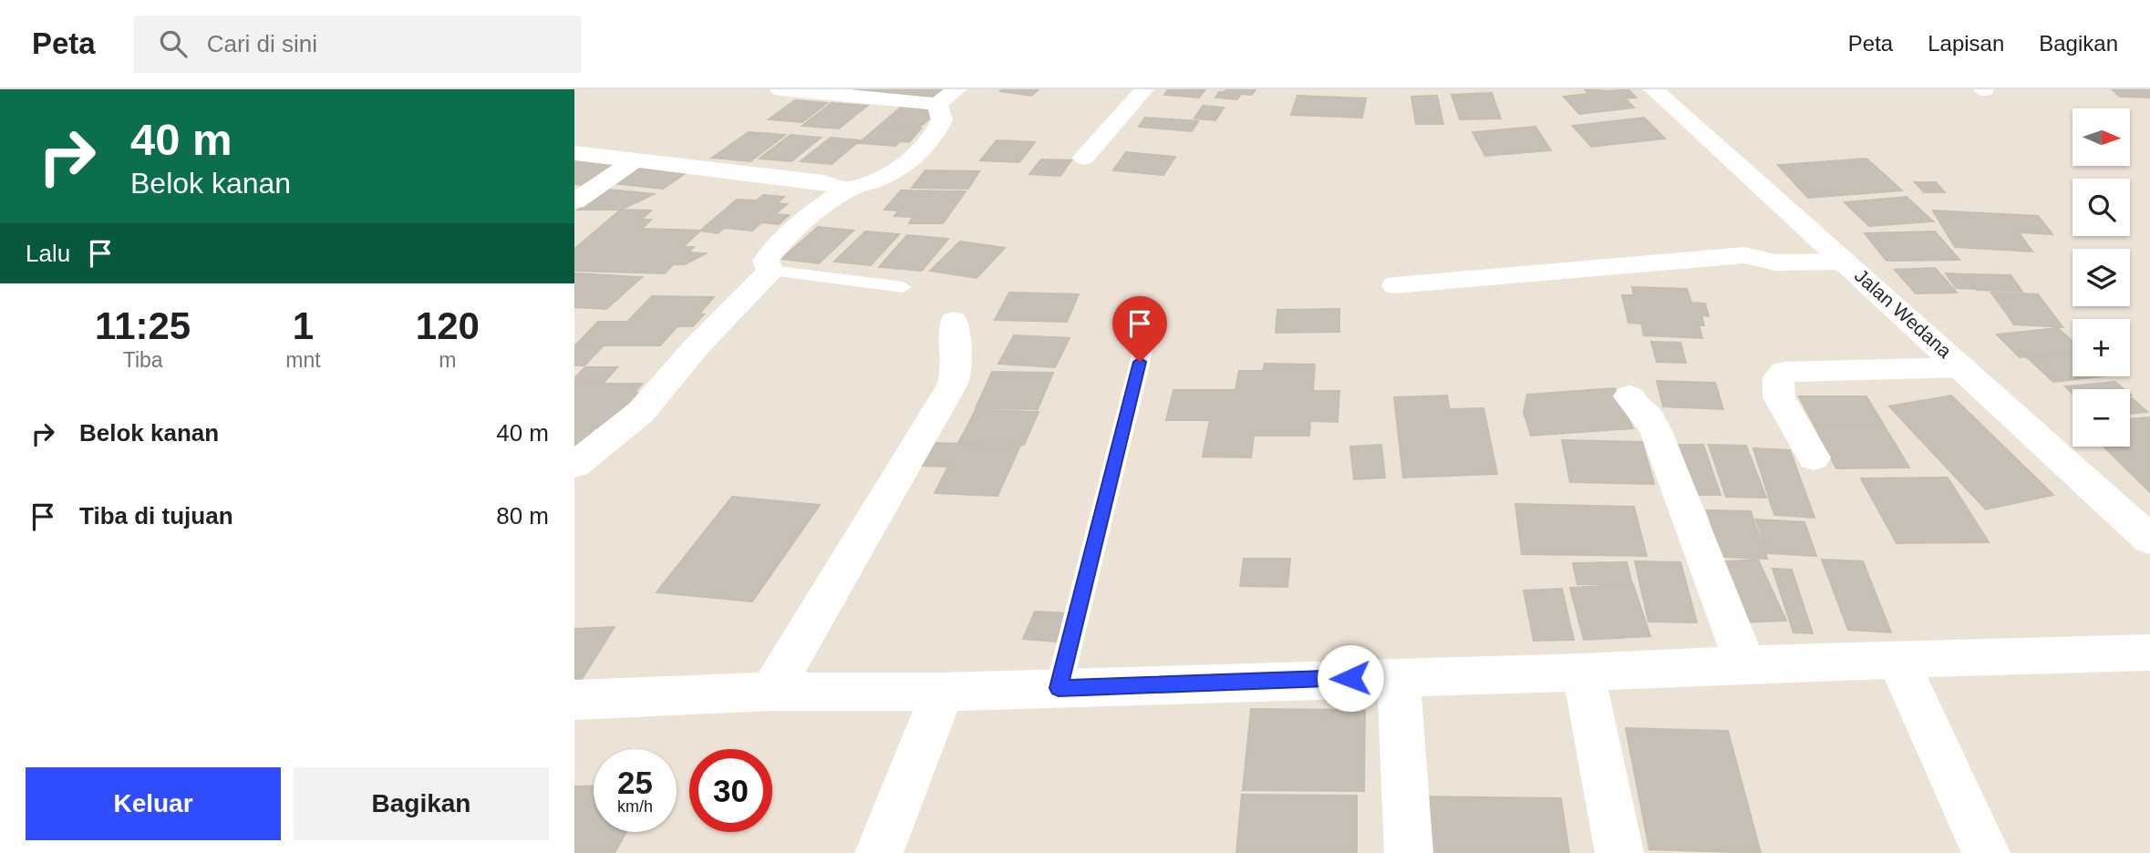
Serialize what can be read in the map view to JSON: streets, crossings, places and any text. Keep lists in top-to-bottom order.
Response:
{
  "streets": {
    "street": ["Jalan Wedana"]
  },
  "north": "right",
  "page": {
    "header": "Peta",
    "search": "Cari di sini",
    "nav": ["Peta", "Lapisan", "Bagikan"],
    "turn": ["40 m", "Belok kanan"],
    "map_buttons": ["+", "−"],
    "then": "Lalu",
    "eta": [
      "11:25",
      "Tiba",
      "1",
      "mnt",
      "120",
      "m"
    ],
    "list": [
      {
        "name": "Belok kanan",
        "value": "40 m"
      },
      {
        "name": "Tiba di tujuan",
        "value": "80 m"
      }
    ],
    "speed": "25 km/h",
    "limit": "30",
    "buttons": ["Keluar", "Bagikan"]
  }
}
